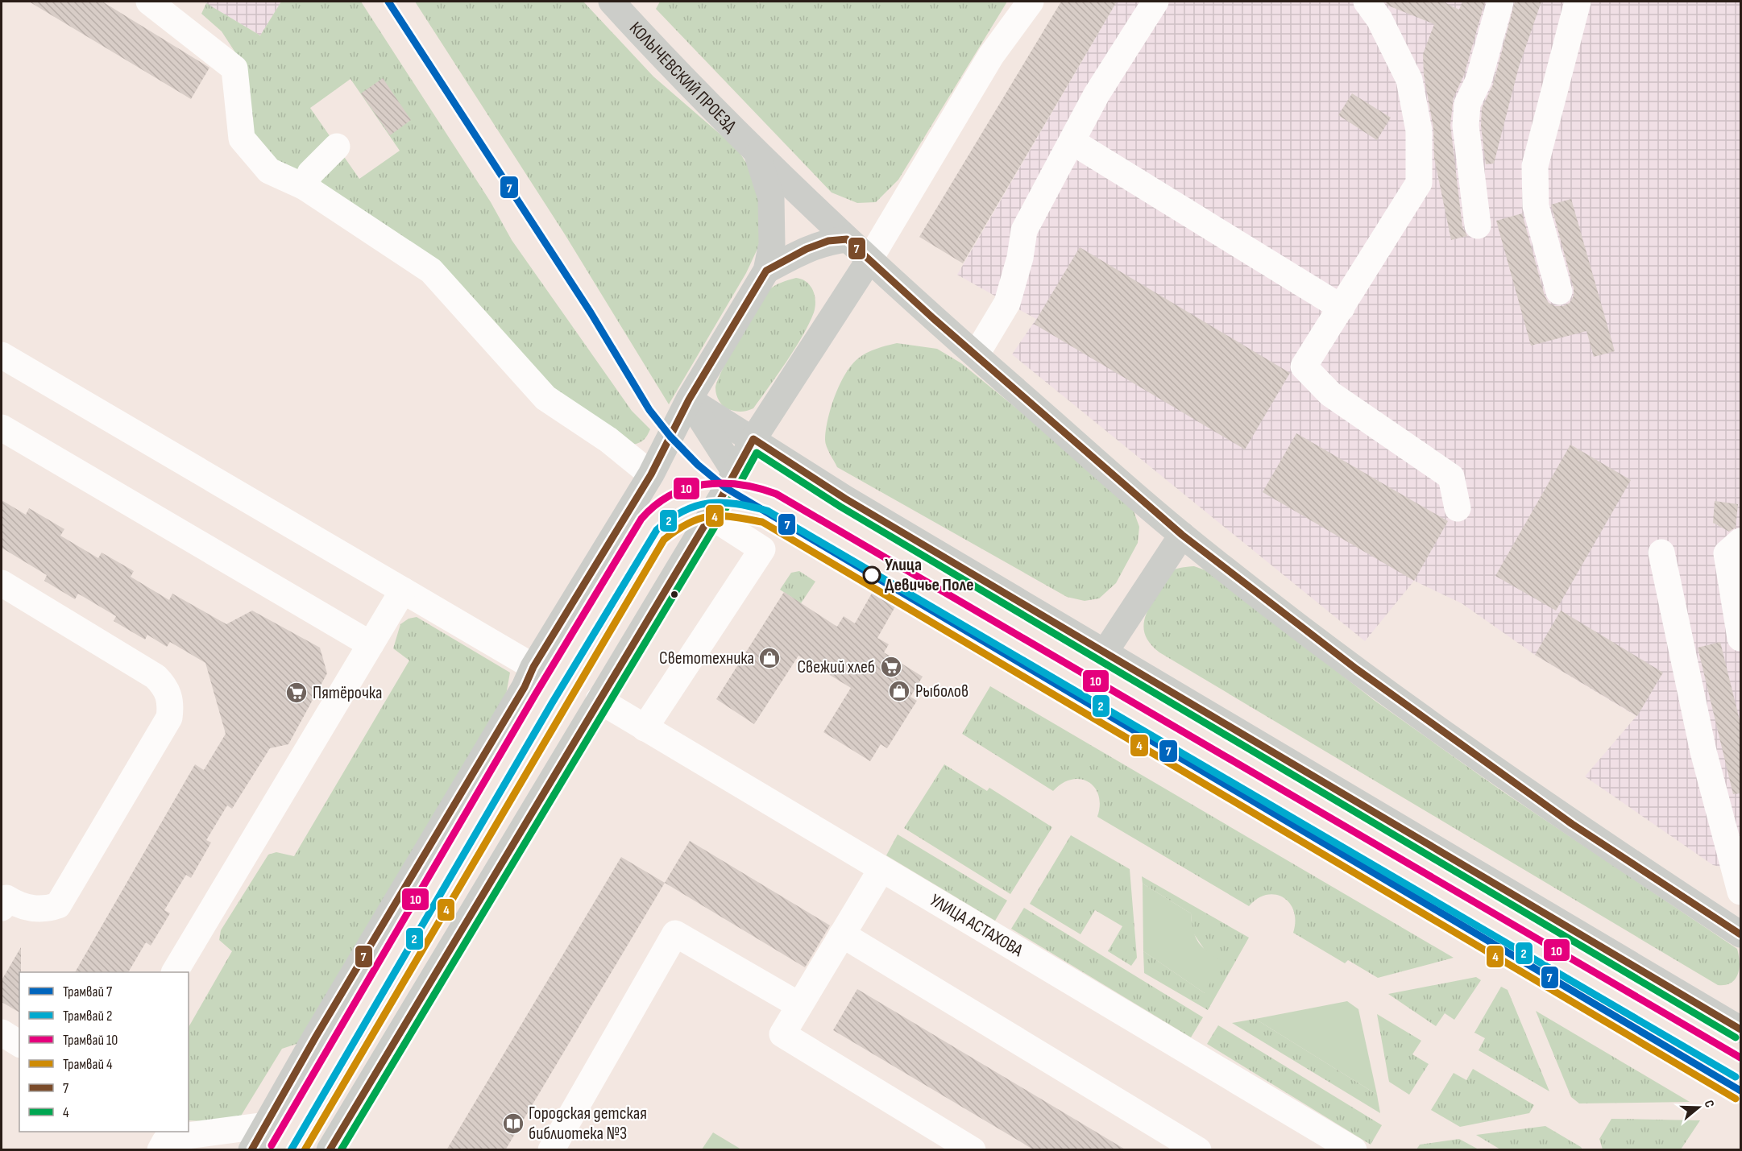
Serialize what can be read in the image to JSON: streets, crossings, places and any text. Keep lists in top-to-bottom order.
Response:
{
  "streets": {
    "main road": ["КОЛЫЧЕВСКИЙ ПРОЕЗД"],
    "street": ["УЛИЦА АСТАХОВА"]
  },
  "places": {
    "other": ["Улица Девичье Поле"],
    "shop": ["Светотехника", "Рыболов"],
    "supermarket": ["Свежий хлеб", "Пятёрочка"],
    "library": ["Городская детская библиотека №3"]
  },
  "lines": [
    "tram line 7",
    "transit line 7",
    "transit line 4",
    "tram line 10",
    "tram line 2",
    "tram line 4"
  ],
  "legend": [
    "Трамвай 7",
    "Трамвай 2",
    "Трамвай 10",
    "Трамвай 4",
    "7",
    "4"
  ],
  "north": "right"
}
